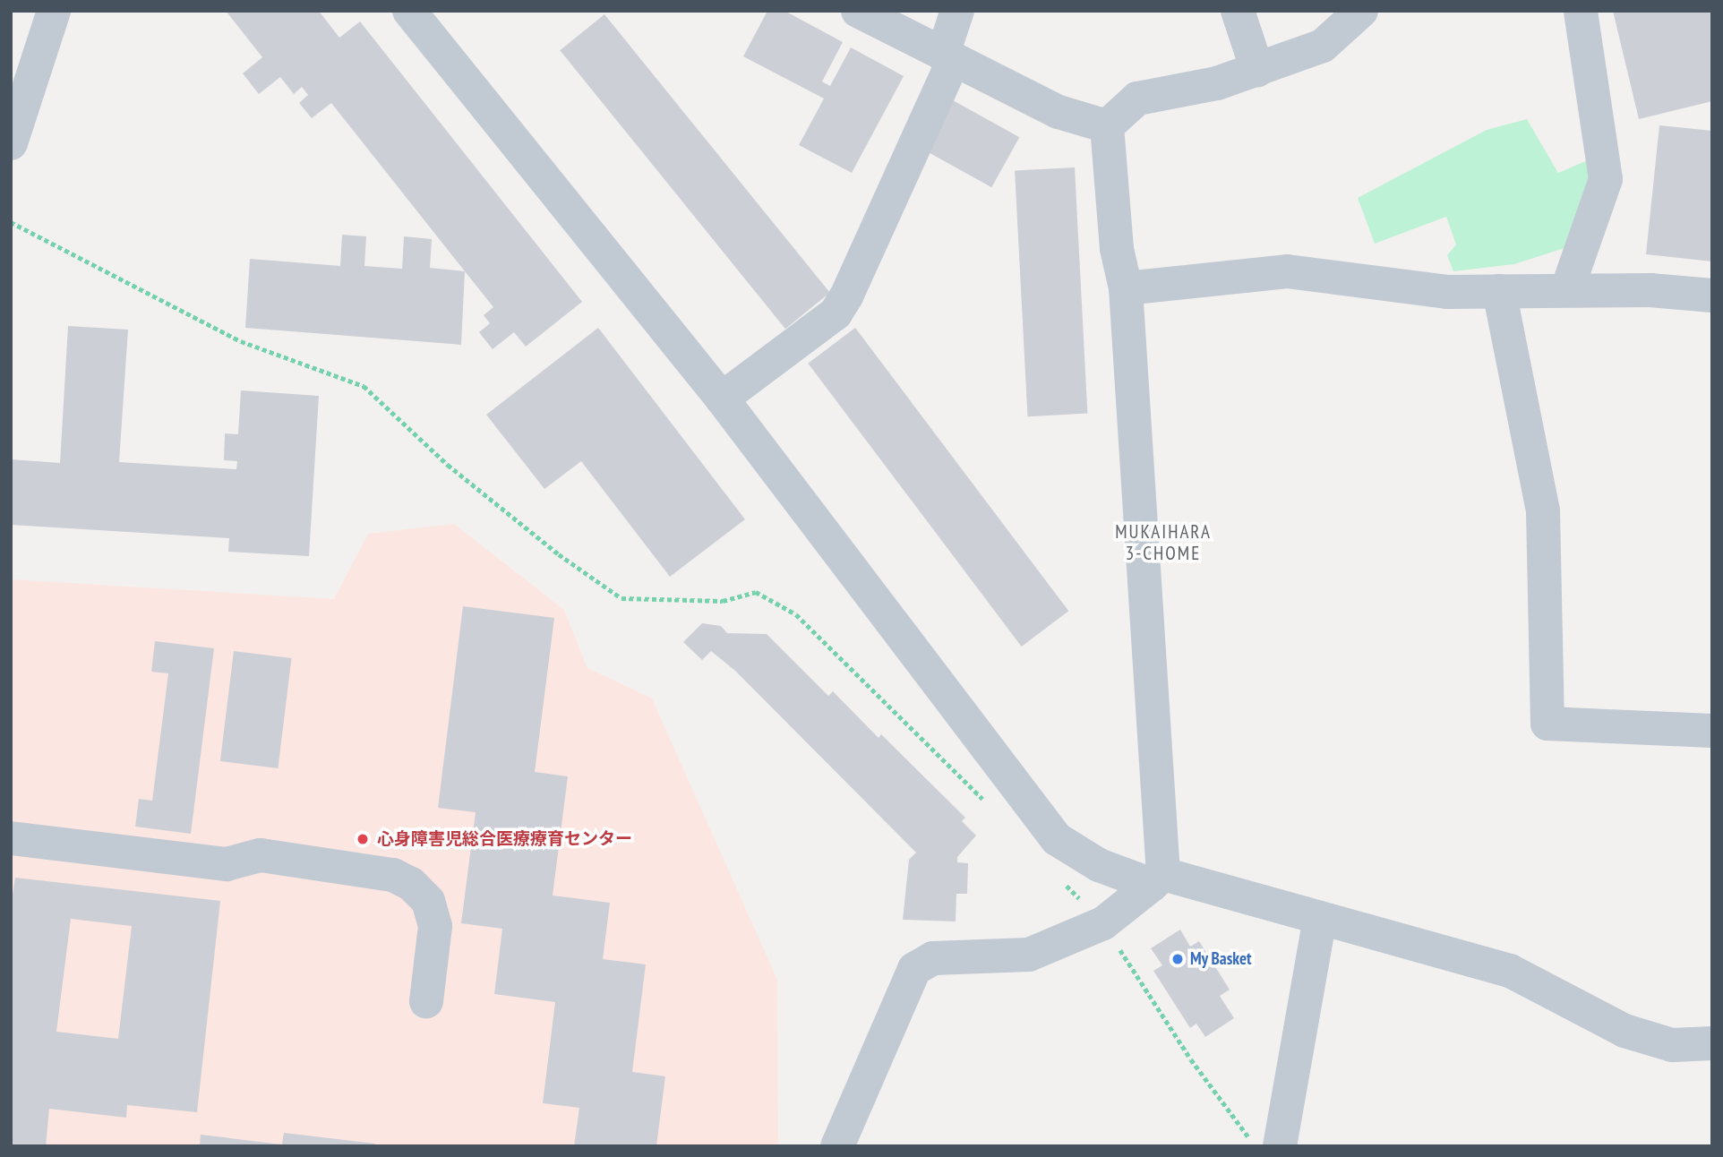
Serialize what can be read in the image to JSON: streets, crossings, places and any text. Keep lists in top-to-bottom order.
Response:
{
  "districts": ["MUKAIHARA 3-CHOME"],
  "places": ["心身障害児総合医療療育センター", "My Basket"]
}
